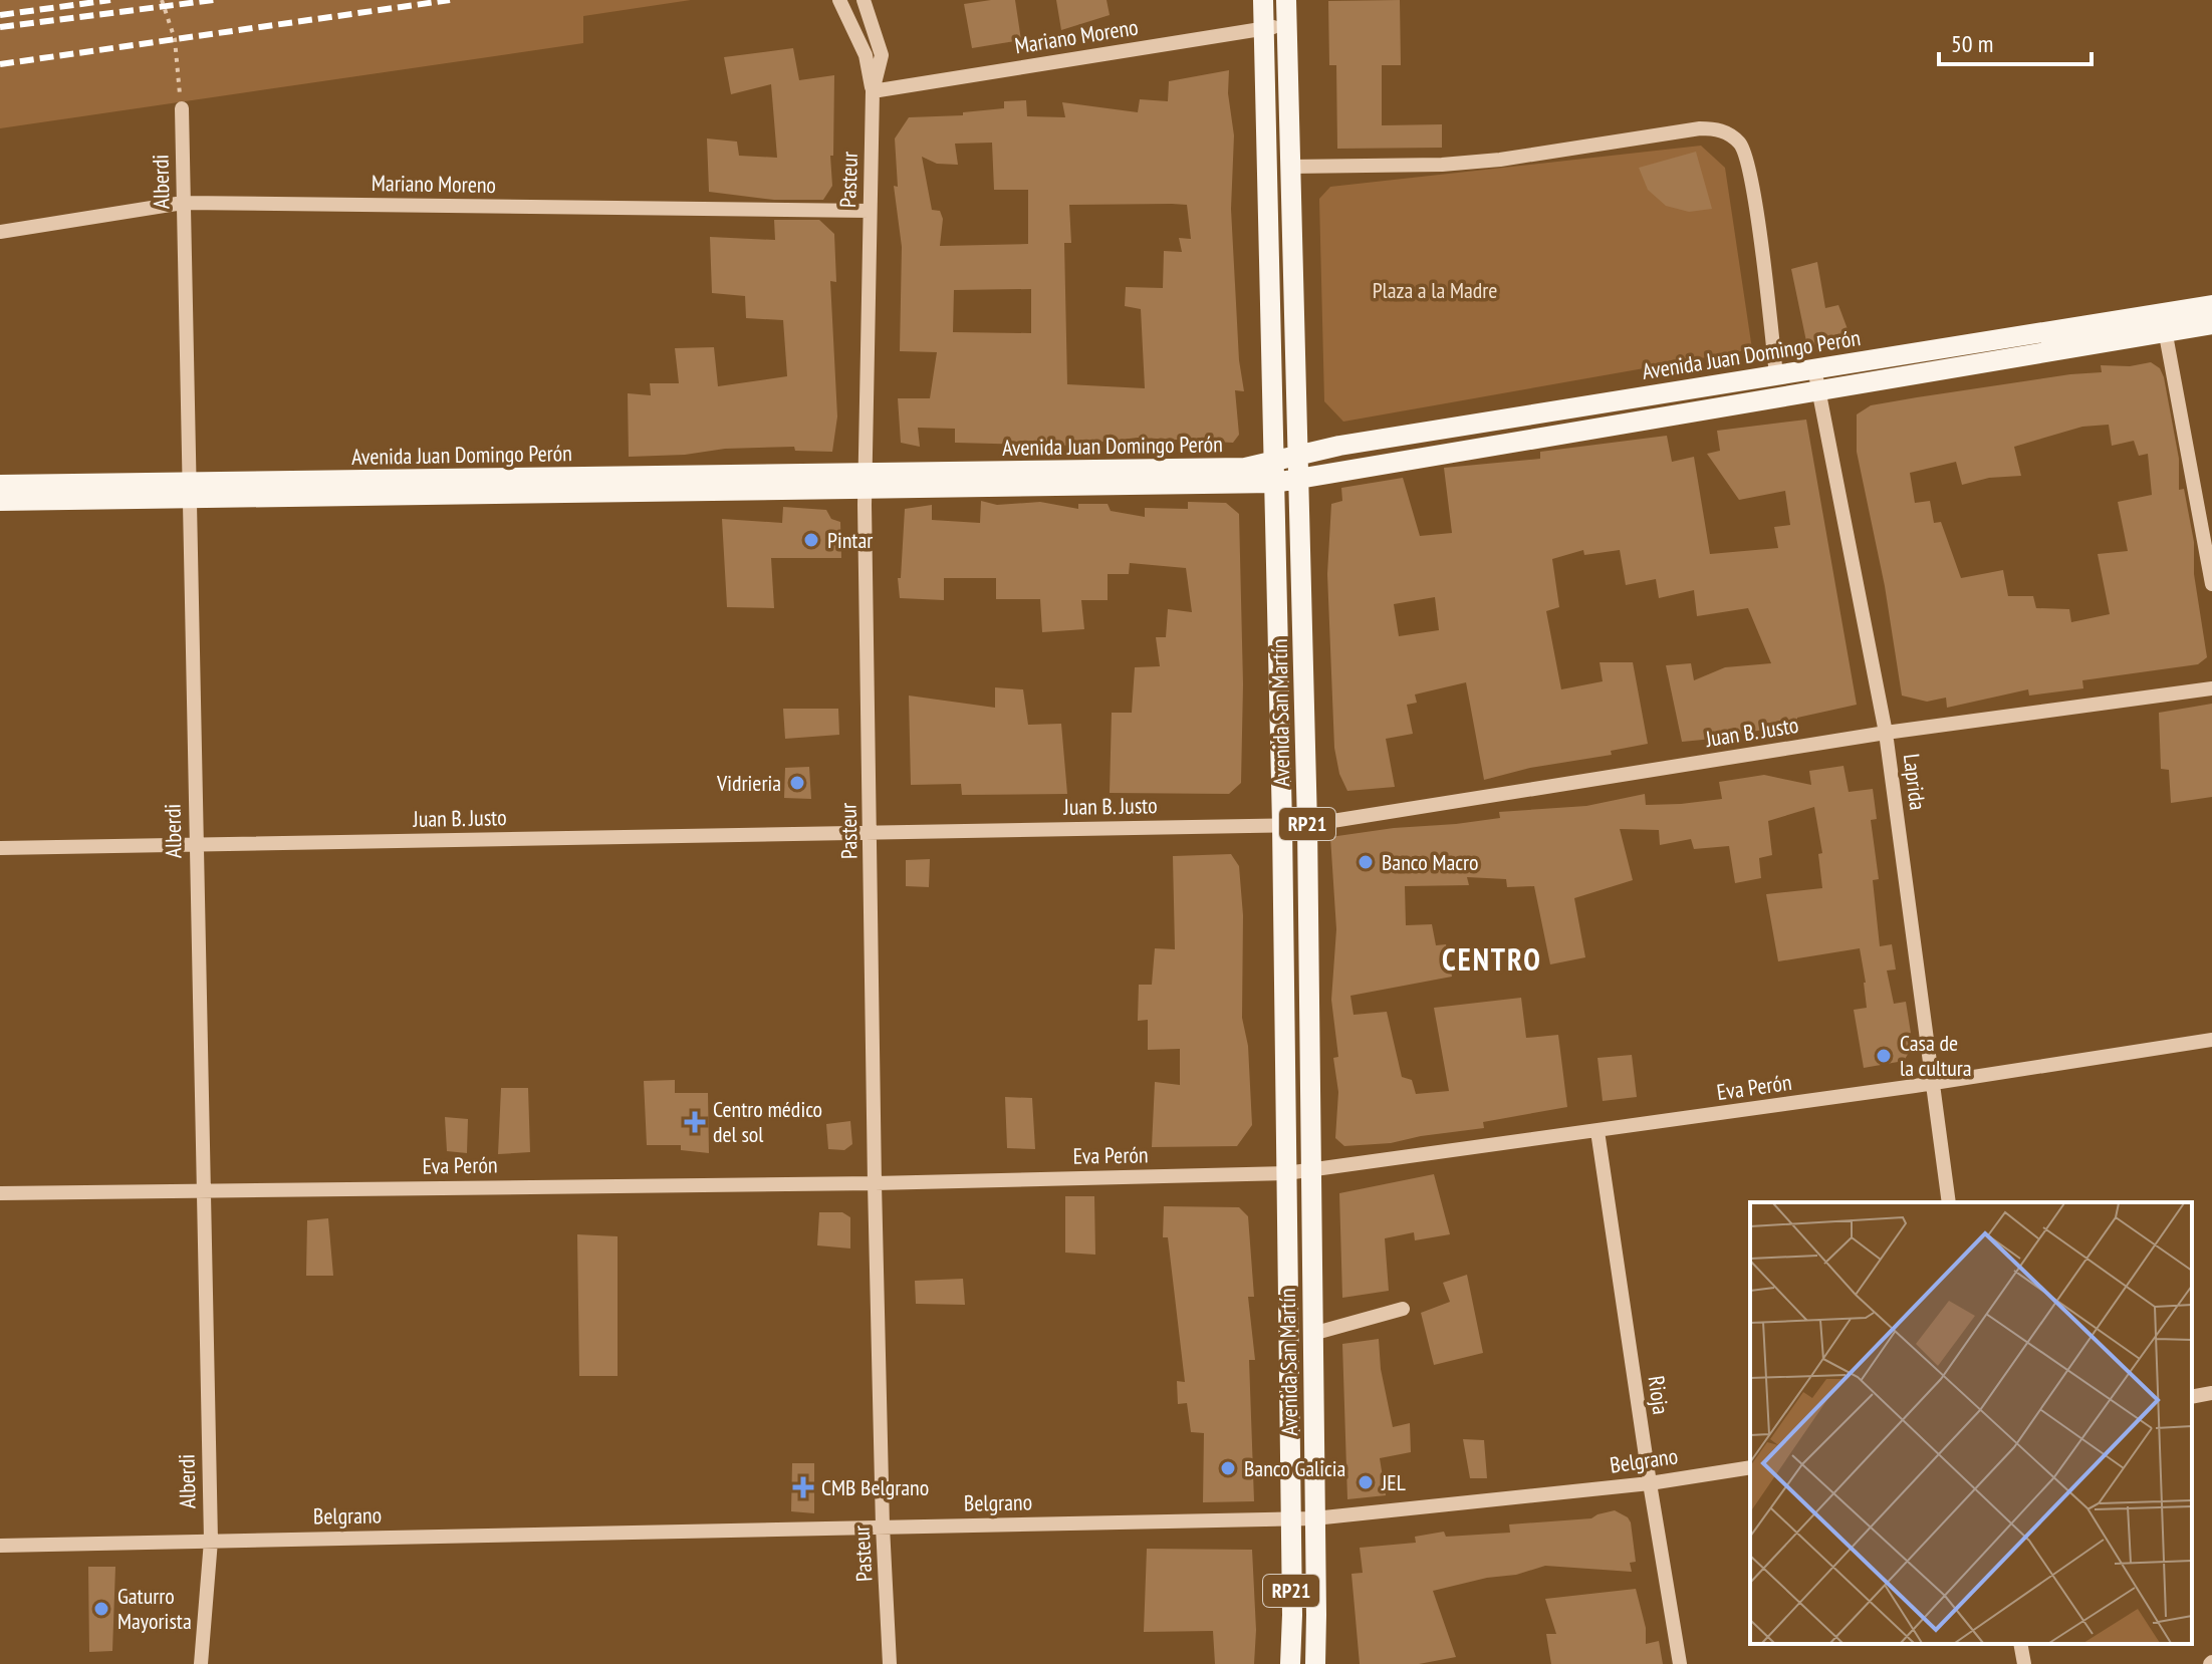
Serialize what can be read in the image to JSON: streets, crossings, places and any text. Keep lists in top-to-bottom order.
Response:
{
  "streets": {
    "main road": ["Avenida Juan Domingo Perón", "Avenida San Martín", "RP21"],
    "street": [
      "Mariano Moreno",
      "Pasteur",
      "Alberdi",
      "Juan B. Justo",
      "Laprida",
      "Eva Perón",
      "Rioja",
      "Belgrano"
    ]
  },
  "crossings": [
    ["Mariano Moreno", "Pasteur"],
    ["Mariano Moreno", "Alberdi"],
    ["Mariano Moreno", "Avenida San Martín"],
    ["Pasteur", "Avenida Juan Domingo Perón"],
    ["Pasteur", "Juan B. Justo"],
    ["Pasteur", "Eva Perón"],
    ["Pasteur", "Belgrano"],
    ["Alberdi", "Avenida Juan Domingo Perón"],
    ["Alberdi", "Juan B. Justo"],
    ["Alberdi", "Eva Perón"],
    ["Alberdi", "Belgrano"],
    ["Avenida Juan Domingo Perón", "Avenida San Martín"],
    ["Avenida Juan Domingo Perón", "Laprida"],
    ["Avenida San Martín", "Juan B. Justo"],
    ["Avenida San Martín", "Eva Perón"],
    ["Avenida San Martín", "Belgrano"],
    ["Juan B. Justo", "Laprida"],
    ["Laprida", "Eva Perón"],
    ["Eva Perón", "Rioja"],
    ["Rioja", "Belgrano"]
  ],
  "districts": ["CENTRO"],
  "parks": ["Plaza a la Madre"],
  "places": {
    "other": [
      "Pintar",
      "Vidrieria",
      "Banco Macro",
      "Casa de la cultura",
      "Banco Galicia",
      "JEL",
      "Gaturro Mayorista"
    ],
    "health": ["Centro médico del sol", "CMB Belgrano"]
  },
  "scale_bar": "50 m"
}
